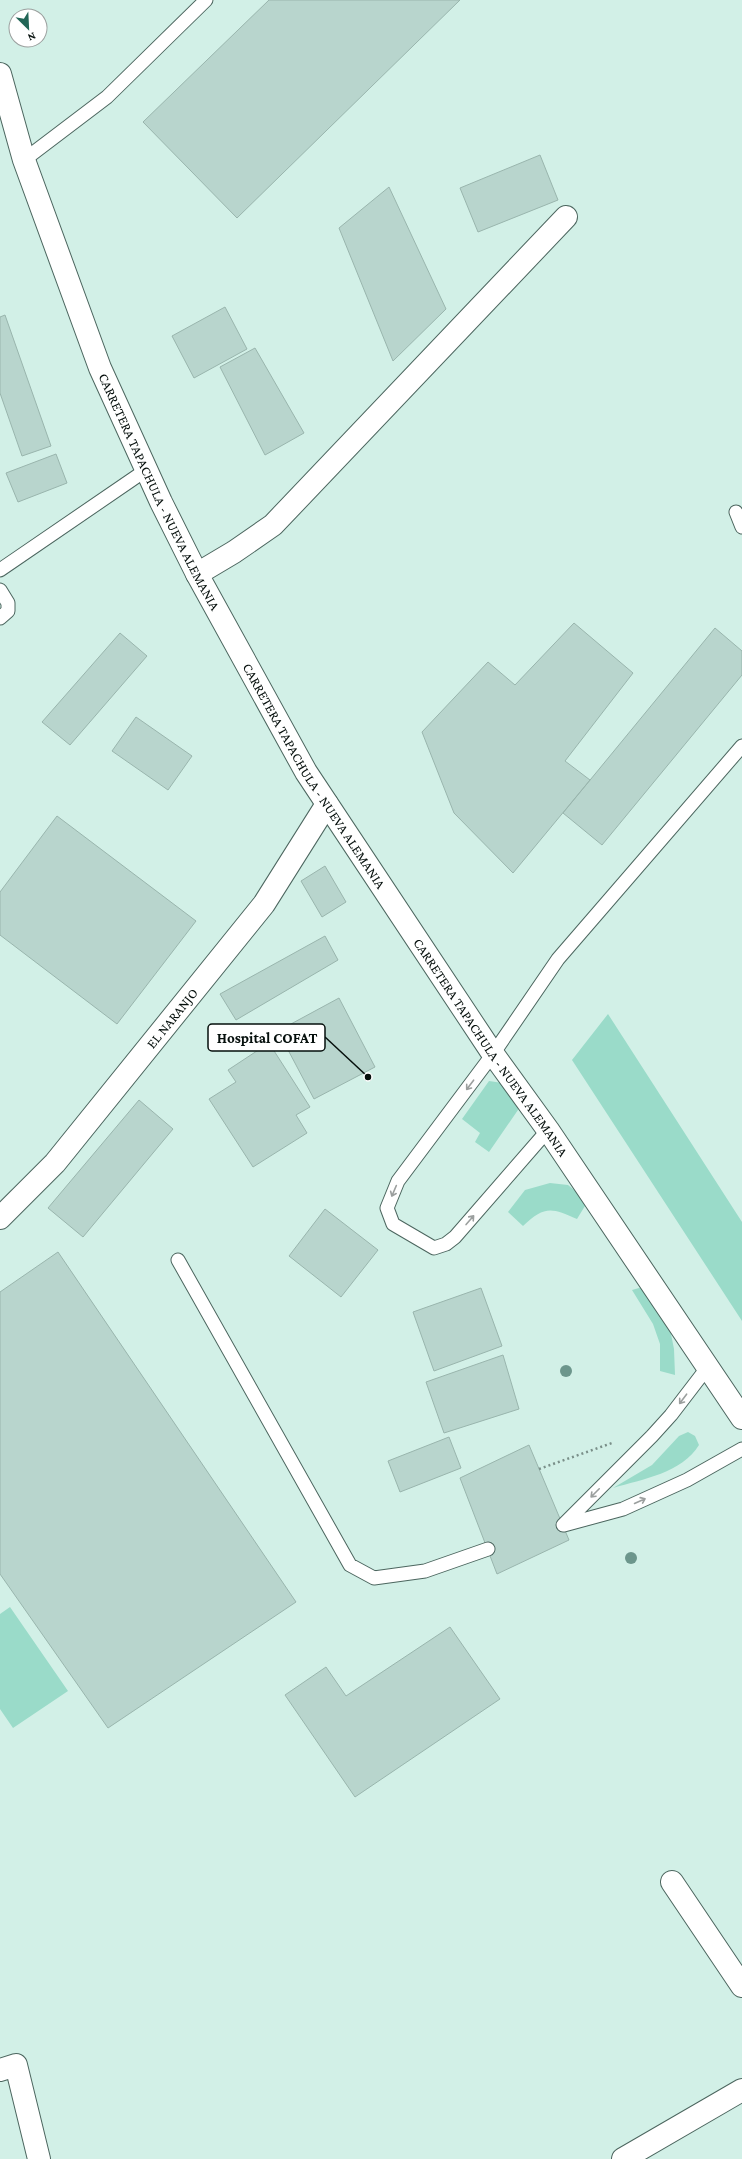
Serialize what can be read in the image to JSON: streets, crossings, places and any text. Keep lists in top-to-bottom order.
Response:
{
  "streets": {
    "main road": ["CARRETERA TAPACHULA - NUEVA ALEMANIA", "EL NARANJO"]
  },
  "crossings": [
    ["CARRETERA TAPACHULA - NUEVA ALEMANIA", "EL NARANJO"]
  ],
  "places": ["Hospital COFAT"],
  "north": "bottom right"
}
